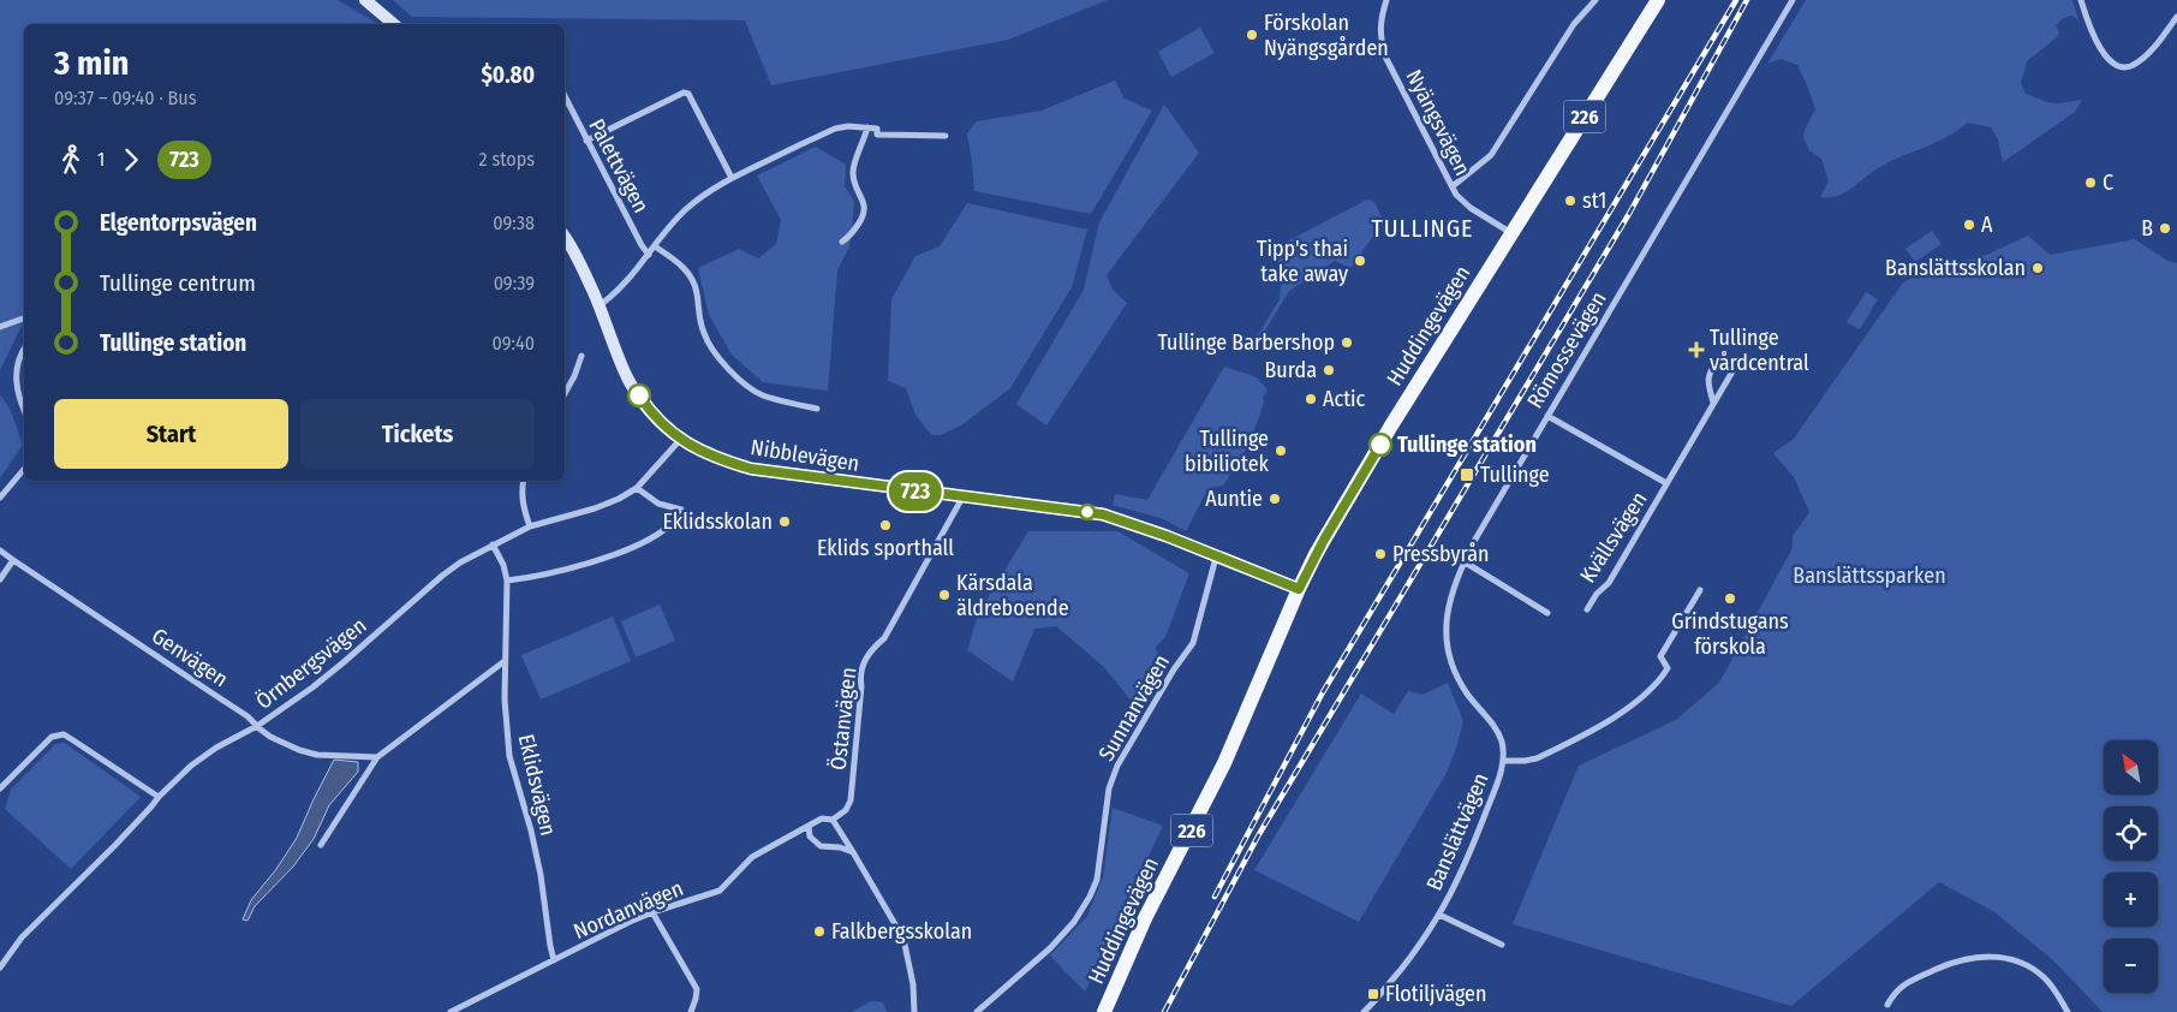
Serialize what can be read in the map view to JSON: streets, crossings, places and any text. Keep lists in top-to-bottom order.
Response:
{
  "streets": {
    "main road": ["226", "Huddingevägen"],
    "street": [
      "Nyängsvägen",
      "Palettvägen",
      "Römossevägen",
      "Nibblevägen",
      "Kvällsvägen",
      "Genvägen",
      "Örnbergsvägen",
      "Sunnanvägen",
      "Östanvägen",
      "Eklidsvägen",
      "Banslättvägen",
      "Nordanvägen"
    ]
  },
  "crossings": [
    ["Nyängsvägen", "Huddingevägen"],
    ["Huddingevägen", "Nibblevägen"],
    ["Römossevägen", "Kvällsvägen"],
    ["Römossevägen", "Banslättvägen"],
    ["Nibblevägen", "Örnbergsvägen"],
    ["Nibblevägen", "Sunnanvägen"],
    ["Nibblevägen", "Östanvägen"],
    ["Genvägen", "Örnbergsvägen"],
    ["Örnbergsvägen", "Eklidsvägen"],
    ["Eklidsvägen", "Nordanvägen"]
  ],
  "districts": ["TULLINGE"],
  "parks": ["Banslättssparken"],
  "places": {
    "other": [
      "Förskolan Nyängsgården",
      "C",
      "st1",
      "A",
      "B",
      "Tipp's thai take away",
      "Banslättsskolan",
      "Tullinge Barbershop",
      "Burda",
      "Actic",
      "Tullinge station",
      "Tullinge bibiliotek",
      "Auntie",
      "Eklidsskolan",
      "Eklids sporthall",
      "Pressbyrån",
      "Kärsdala äldreboende",
      "Grindstugans förskola",
      "Falkbergsskolan"
    ],
    "health": ["Tullinge vårdcentral"],
    "transit": ["Tullinge", "Flotiljvägen"]
  },
  "lines": ["bus line 723"],
  "north": "top left",
  "page": {
    "on_map": "723",
    "heading": ["3 min", "09:37 – 09:40 · Bus", "$0.80"],
    "legs": ["1", "723", "2 stops"],
    "list": [
      {
        "name": "Elgentorpsvägen",
        "value": "09:38"
      },
      {
        "name": "Tullinge centrum",
        "value": "09:39"
      },
      {
        "name": "Tullinge station",
        "value": "09:40"
      }
    ],
    "buttons": ["Start", "Tickets"],
    "map_buttons": ["+", "−"]
  }
}
